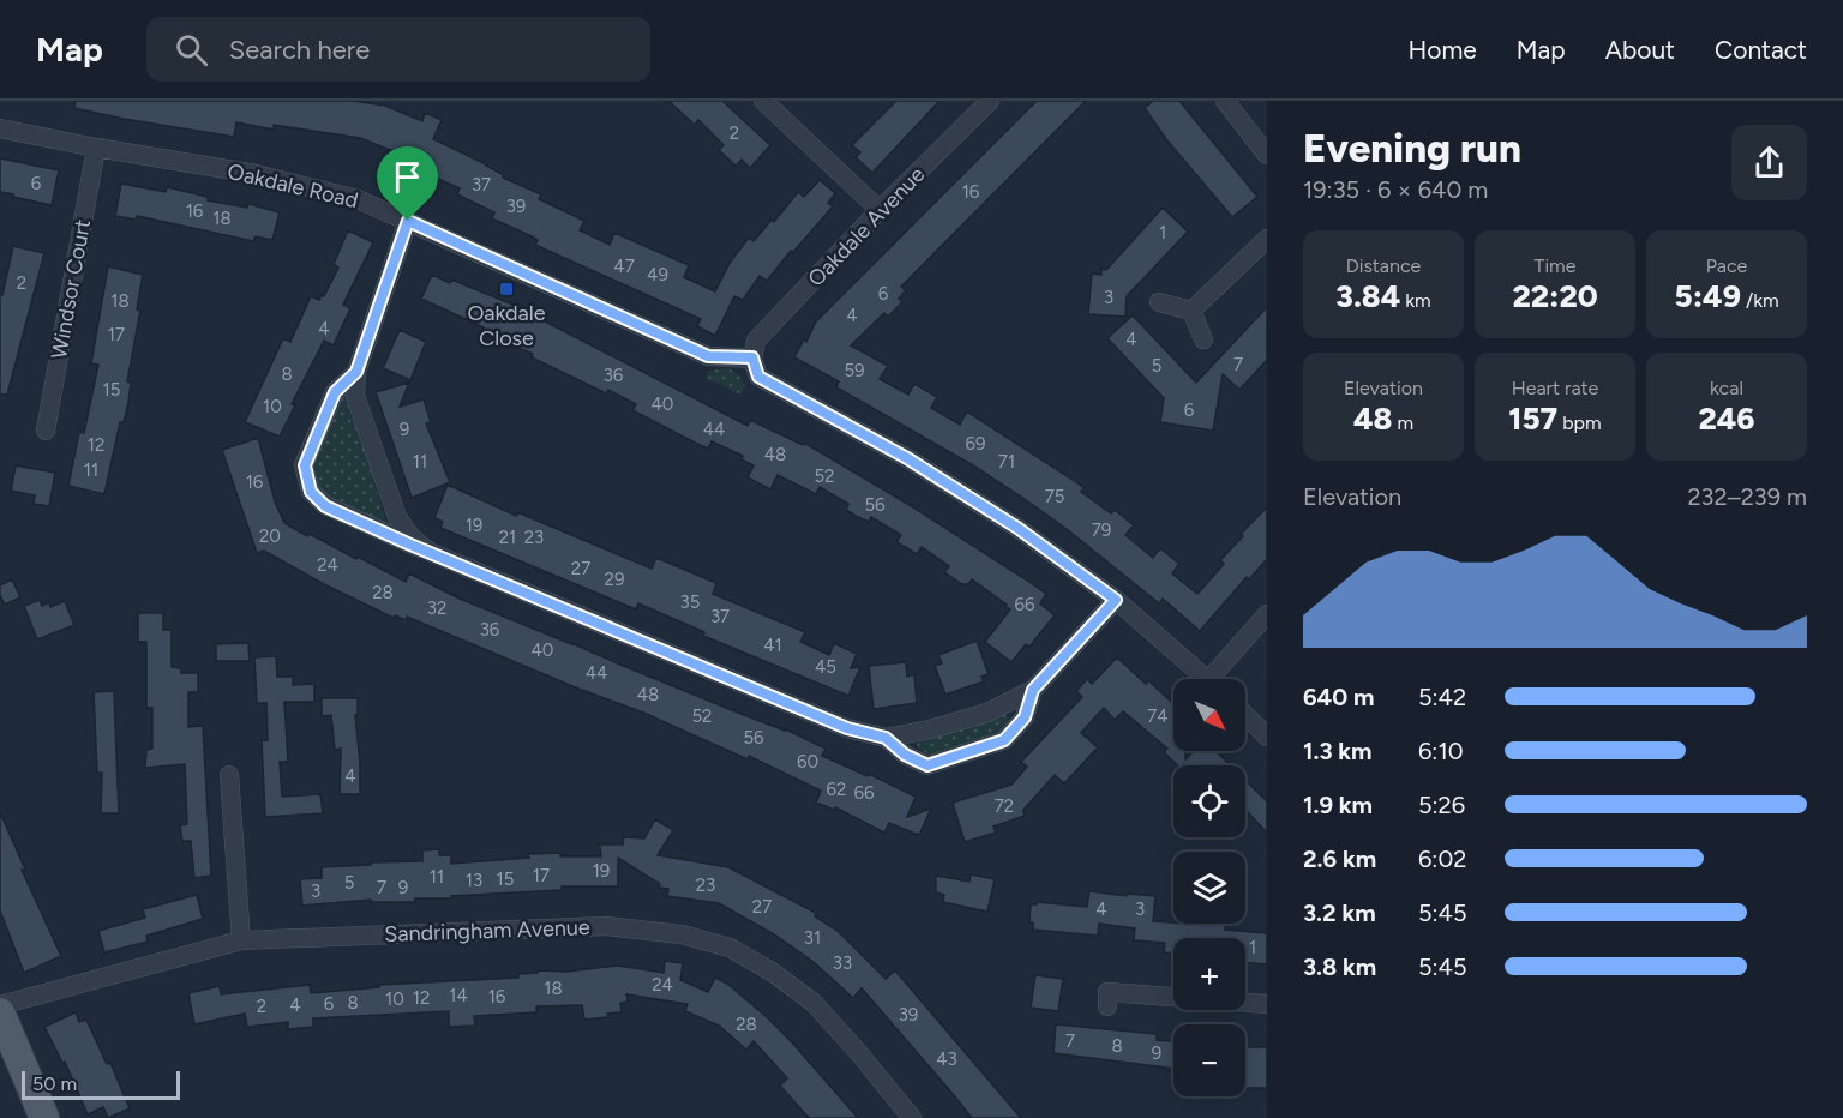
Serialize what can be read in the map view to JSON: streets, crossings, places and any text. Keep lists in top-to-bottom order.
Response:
{
  "streets": {
    "street": [
      "Oakdale Road",
      "Oakdale Avenue",
      "Windsor Court",
      "Sandringham Avenue"
    ]
  },
  "crossings": [
    ["Oakdale Road", "Oakdale Avenue"],
    ["Oakdale Road", "Windsor Court"]
  ],
  "places": {
    "transit": ["Oakdale Close"]
  },
  "house_numbers": [
    "2",
    "6",
    "37",
    "16",
    "39",
    "16",
    "18",
    "1",
    "47",
    "49",
    "2",
    "6",
    "3",
    "18",
    "4",
    "4",
    "17",
    "4",
    "7",
    "5",
    "59",
    "8",
    "36",
    "15",
    "40",
    "10",
    "6",
    "9",
    "44",
    "69",
    "12",
    "48",
    "11",
    "71",
    "11",
    "52",
    "16",
    "75",
    "56",
    "19",
    "79",
    "20",
    "21",
    "23",
    "24",
    "27",
    "29",
    "28",
    "35",
    "66",
    "32",
    "37",
    "36",
    "41",
    "40",
    "45",
    "44",
    "48",
    "52",
    "74",
    "56",
    "60",
    "4",
    "62",
    "66",
    "72",
    "19",
    "17",
    "11",
    "15",
    "13",
    "5",
    "23",
    "7",
    "9",
    "3",
    "27",
    "4",
    "3",
    "31",
    "1",
    "33",
    "24",
    "18",
    "14",
    "16",
    "12",
    "10",
    "8",
    "6",
    "4",
    "2",
    "39",
    "28",
    "7",
    "8",
    "9",
    "43"
  ],
  "scale_bar": "50 m",
  "north": "bottom right",
  "page": {
    "header": "Map",
    "search": "Search here",
    "nav": [
      "Home",
      "Map",
      "About",
      "Contact"
    ],
    "heading": ["Evening run", "19:35 · 6 × 640 m"],
    "stats": [
      ["Distance", "3.84 km"],
      ["Time", "22:20"],
      ["Pace", "5:49 /km"],
      ["Elevation", "48 m"],
      ["Heart rate", "157 bpm"],
      ["kcal", "246"]
    ],
    "chart": ["Elevation", "232–239 m"],
    "list": [
      {
        "name": "640 m",
        "note": "5:42"
      },
      {
        "name": "1.3 km",
        "note": "6:10"
      },
      {
        "name": "1.9 km",
        "note": "5:26"
      },
      {
        "name": "2.6 km",
        "note": "6:02"
      },
      {
        "name": "3.2 km",
        "note": "5:45"
      },
      {
        "name": "3.8 km",
        "note": "5:45"
      }
    ],
    "map_buttons": ["+", "−"],
    "scale": "50 m"
  }
}
